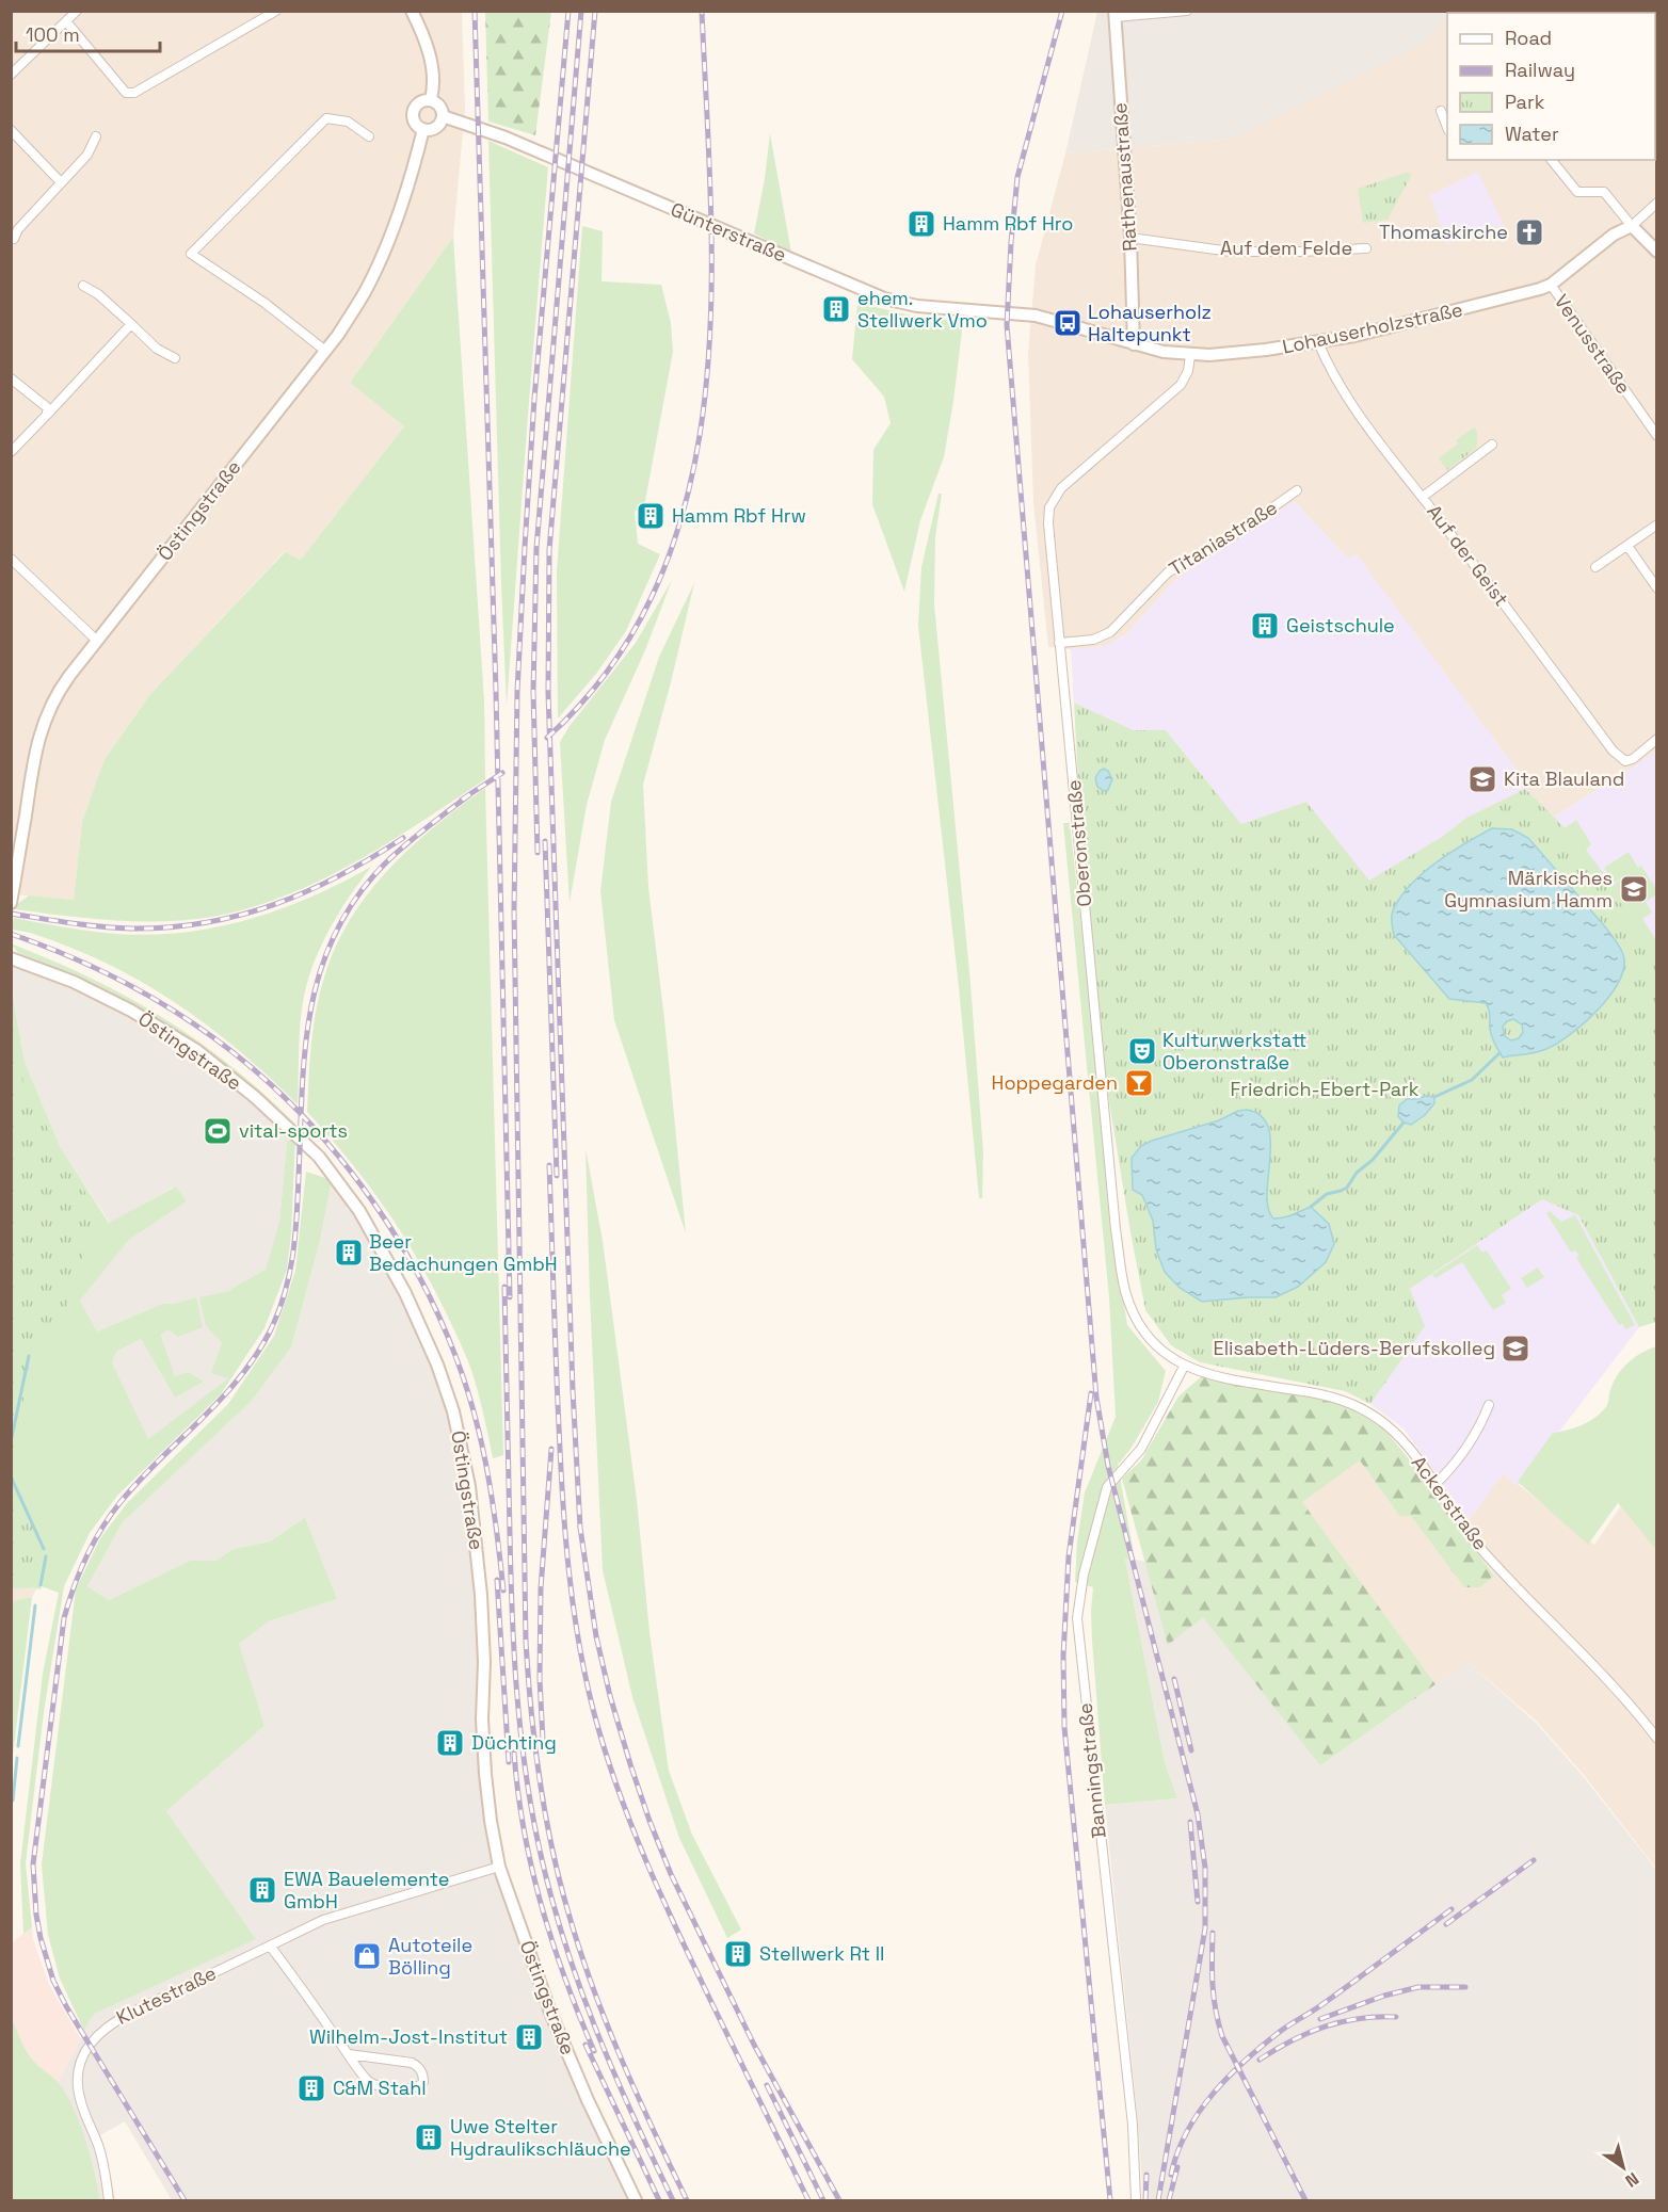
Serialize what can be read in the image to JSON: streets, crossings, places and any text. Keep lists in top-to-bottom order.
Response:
{
  "streets": {
    "street": [
      "Rathenaustraße",
      "Günterstraße",
      "Auf dem Felde",
      "Lohauserholzstraße",
      "Venusstraße",
      "Östingstraße",
      "Titaniastraße",
      "Auf der Geist",
      "Oberonstraße",
      "Ackerstraße",
      "Banningstraße",
      "Klutestraße"
    ]
  },
  "crossings": [
    ["Rathenaustraße", "Auf dem Felde"],
    ["Rathenaustraße", "Lohauserholzstraße"],
    ["Günterstraße", "Lohauserholzstraße"],
    ["Günterstraße", "Östingstraße"],
    ["Lohauserholzstraße", "Venusstraße"],
    ["Lohauserholzstraße", "Auf der Geist"],
    ["Lohauserholzstraße", "Oberonstraße"],
    ["Östingstraße", "Klutestraße"],
    ["Titaniastraße", "Oberonstraße"],
    ["Oberonstraße", "Ackerstraße"],
    ["Oberonstraße", "Banningstraße"],
    ["Ackerstraße", "Banningstraße"]
  ],
  "parks": ["Friedrich-Ebert-Park"],
  "places": {
    "building": [
      "Hamm Rbf Hro",
      "ehem. Stellwerk Vmo",
      "Hamm Rbf Hrw",
      "Geistschule",
      "Beer Bedachungen GmbH",
      "Düchting",
      "EWA Bauelemente GmbH",
      "Stellwerk Rt II",
      "Wilhelm-Jost-Institut",
      "C&M Stahl",
      "Uwe Stelter Hydraulikschläuche"
    ],
    "church": ["Thomaskirche"],
    "bus stop": ["Lohauserholz Haltepunkt"],
    "school or university": ["Kita Blauland", "Märkisches Gymnasium Hamm", "Elisabeth-Lüders-Berufskolleg"],
    "theatre": ["Kulturwerkstatt Oberonstraße"],
    "bar": ["Hoppegarden"],
    "sports": ["vital-sports"],
    "shop": ["Autoteile Bölling"]
  },
  "legend": [
    "Road",
    "Railway",
    "Park",
    "Water"
  ],
  "scale_bar": "100 m",
  "north": "bottom right"
}
